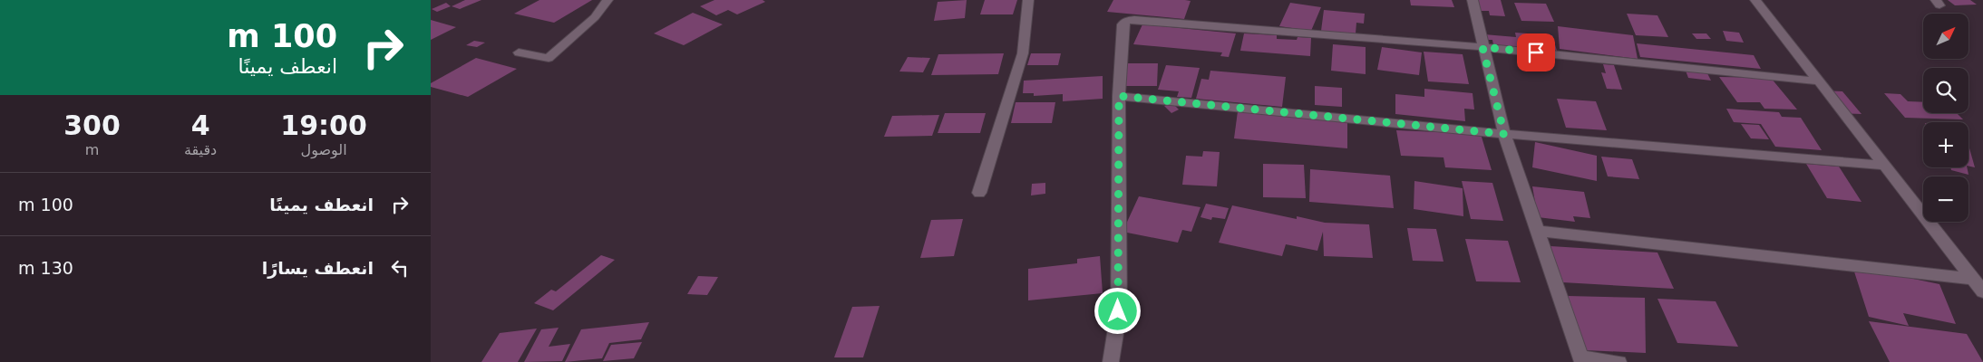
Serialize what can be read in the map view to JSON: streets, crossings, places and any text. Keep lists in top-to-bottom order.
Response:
{
  "north": "top right",
  "page": {
    "turn": ["100 m", "انعطف يمينًا"],
    "map_buttons": ["+", "−"],
    "eta": [
      "19:00",
      "الوصول",
      "4",
      "دقيقة",
      "300",
      "m"
    ],
    "list": [
      {
        "name": "انعطف يمينًا",
        "value": "100 m"
      },
      {
        "name": "انعطف يسارًا",
        "value": "130 m"
      }
    ]
  }
}
